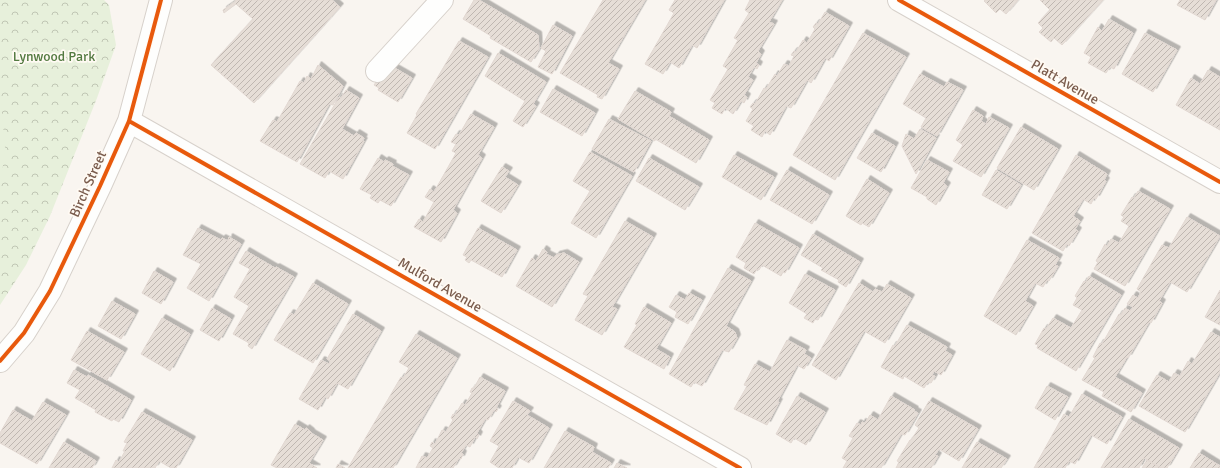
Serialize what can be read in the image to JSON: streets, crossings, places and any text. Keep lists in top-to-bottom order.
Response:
{
  "streets": {
    "street": ["Platt Avenue", "Birch Street", "Mulford Avenue"]
  },
  "crossings": [
    ["Birch Street", "Mulford Avenue"]
  ],
  "parks": ["Lynwood Park"]
}
